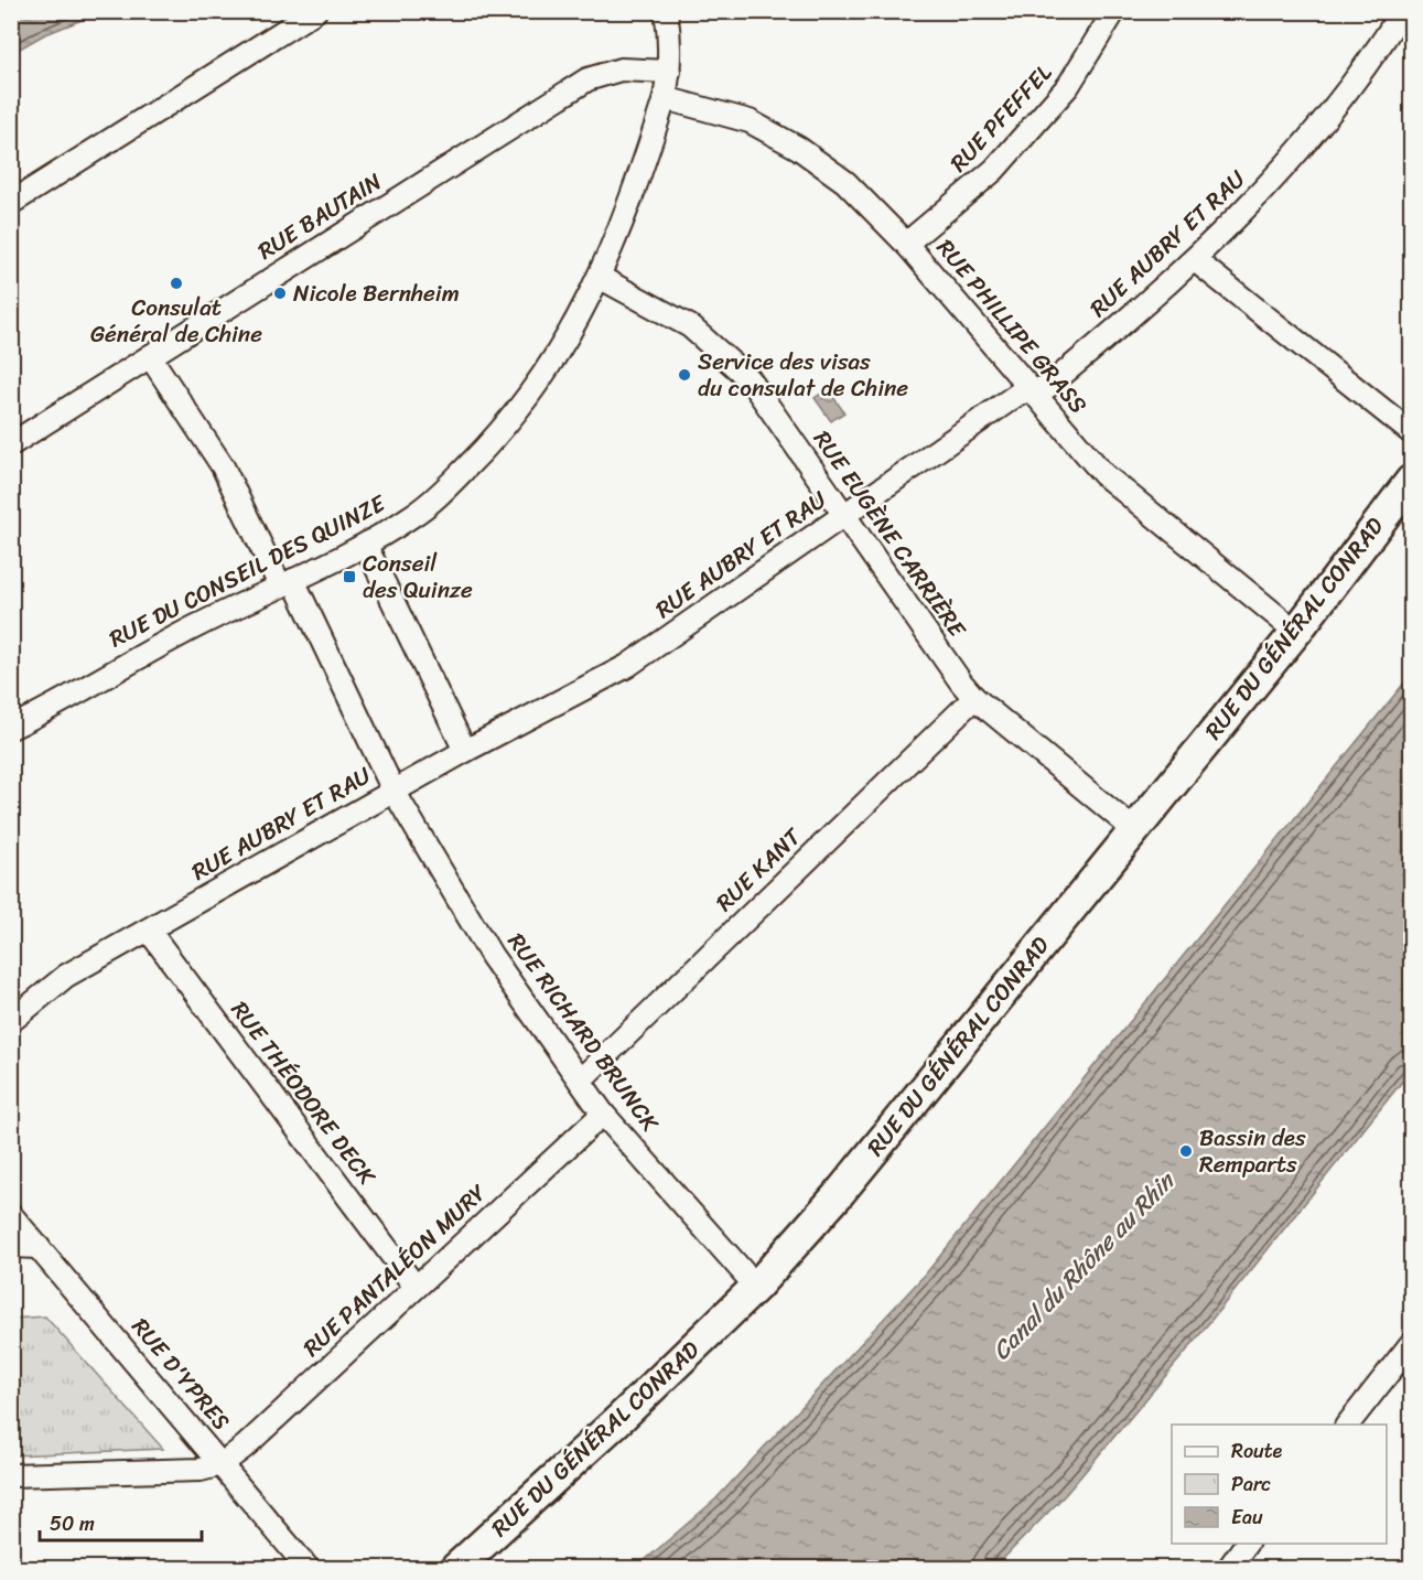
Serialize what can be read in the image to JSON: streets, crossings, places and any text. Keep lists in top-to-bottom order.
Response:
{
  "streets": {
    "main road": ["RUE DU GÉNÉRAL CONRAD"],
    "street": [
      "RUE PFEFFEL",
      "RUE BAUTAIN",
      "RUE AUBRY ET RAU",
      "RUE PHILLIPE GRASS",
      "RUE EUGÈNE CARRIÈRE",
      "RUE DU CONSEIL DES QUINZE",
      "RUE KANT",
      "RUE RICHARD BRUNCK",
      "RUE THÉODORE DECK",
      "RUE PANTALÉON MURY",
      "RUE D'YPRES"
    ]
  },
  "crossings": [
    ["RUE PFEFFEL", "RUE PHILLIPE GRASS"],
    ["RUE BAUTAIN", "RUE DU CONSEIL DES QUINZE"],
    ["RUE BAUTAIN", "RUE RICHARD BRUNCK"],
    ["RUE AUBRY ET RAU", "RUE PHILLIPE GRASS"],
    ["RUE AUBRY ET RAU", "RUE EUGÈNE CARRIÈRE"],
    ["RUE AUBRY ET RAU", "RUE RICHARD BRUNCK"],
    ["RUE AUBRY ET RAU", "RUE THÉODORE DECK"],
    ["RUE PHILLIPE GRASS", "RUE DU CONSEIL DES QUINZE"],
    ["RUE PHILLIPE GRASS", "RUE DU GÉNÉRAL CONRAD"],
    ["RUE EUGÈNE CARRIÈRE", "RUE DU CONSEIL DES QUINZE"],
    ["RUE EUGÈNE CARRIÈRE", "RUE DU GÉNÉRAL CONRAD"],
    ["RUE EUGÈNE CARRIÈRE", "RUE KANT"],
    ["RUE DU CONSEIL DES QUINZE", "RUE RICHARD BRUNCK"],
    ["RUE DU GÉNÉRAL CONRAD", "RUE RICHARD BRUNCK"],
    ["RUE KANT", "RUE RICHARD BRUNCK"],
    ["RUE RICHARD BRUNCK", "RUE PANTALÉON MURY"],
    ["RUE THÉODORE DECK", "RUE PANTALÉON MURY"],
    ["RUE PANTALÉON MURY", "RUE D'YPRES"]
  ],
  "water": ["Canal du Rhône au Rhin"],
  "places": {
    "other": [
      "Consulat Général de Chine",
      "Nicole Bernheim",
      "Service des visas du consulat de Chine",
      "Bassin des Remparts"
    ],
    "transit": ["Conseil des Quinze"]
  },
  "legend": ["Route", "Parc", "Eau"],
  "scale_bar": "50 m"
}
